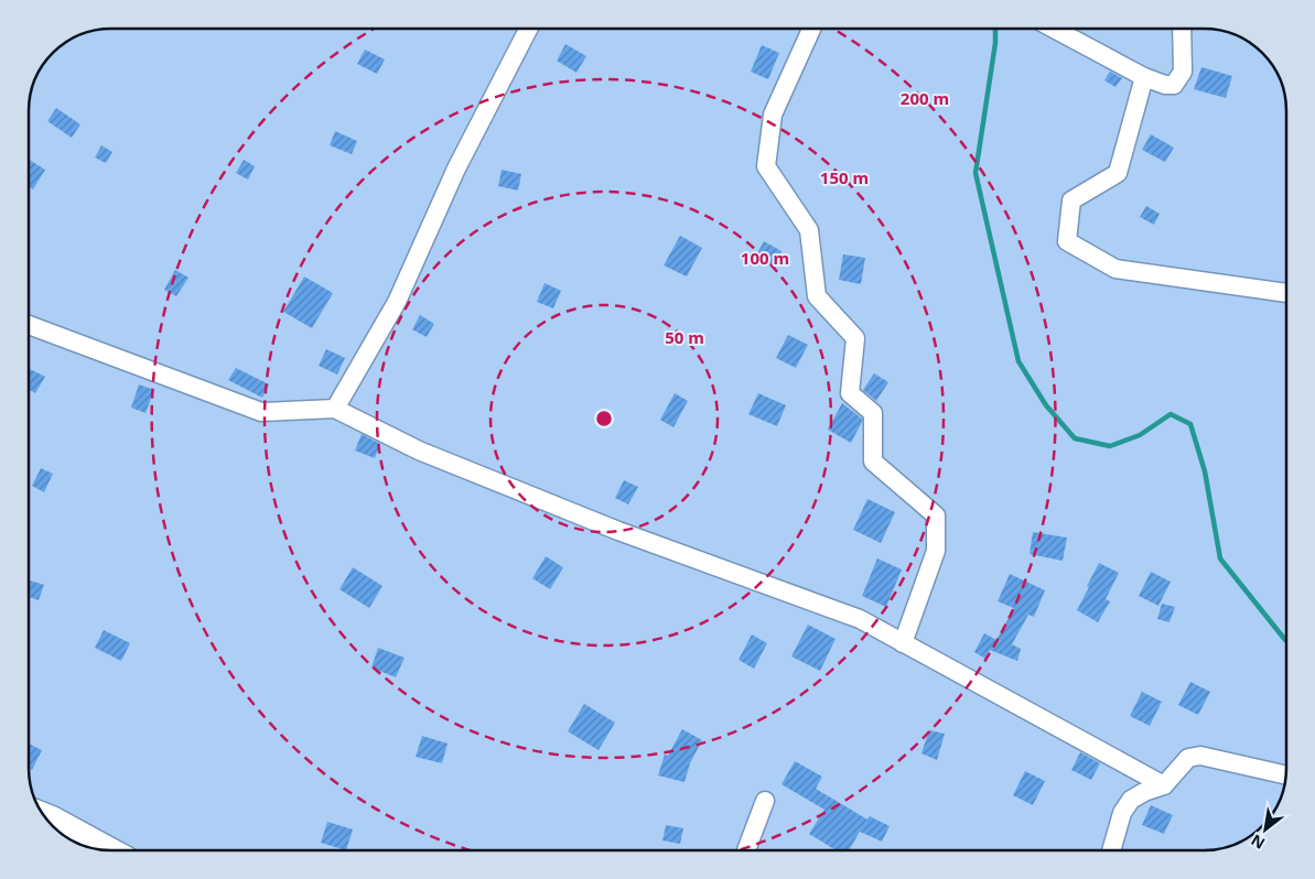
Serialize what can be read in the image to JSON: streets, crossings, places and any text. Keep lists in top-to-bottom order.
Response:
{
  "north": "bottom left",
  "rings": [
    "200 m",
    "150 m",
    "100 m",
    "50 m"
  ]
}
